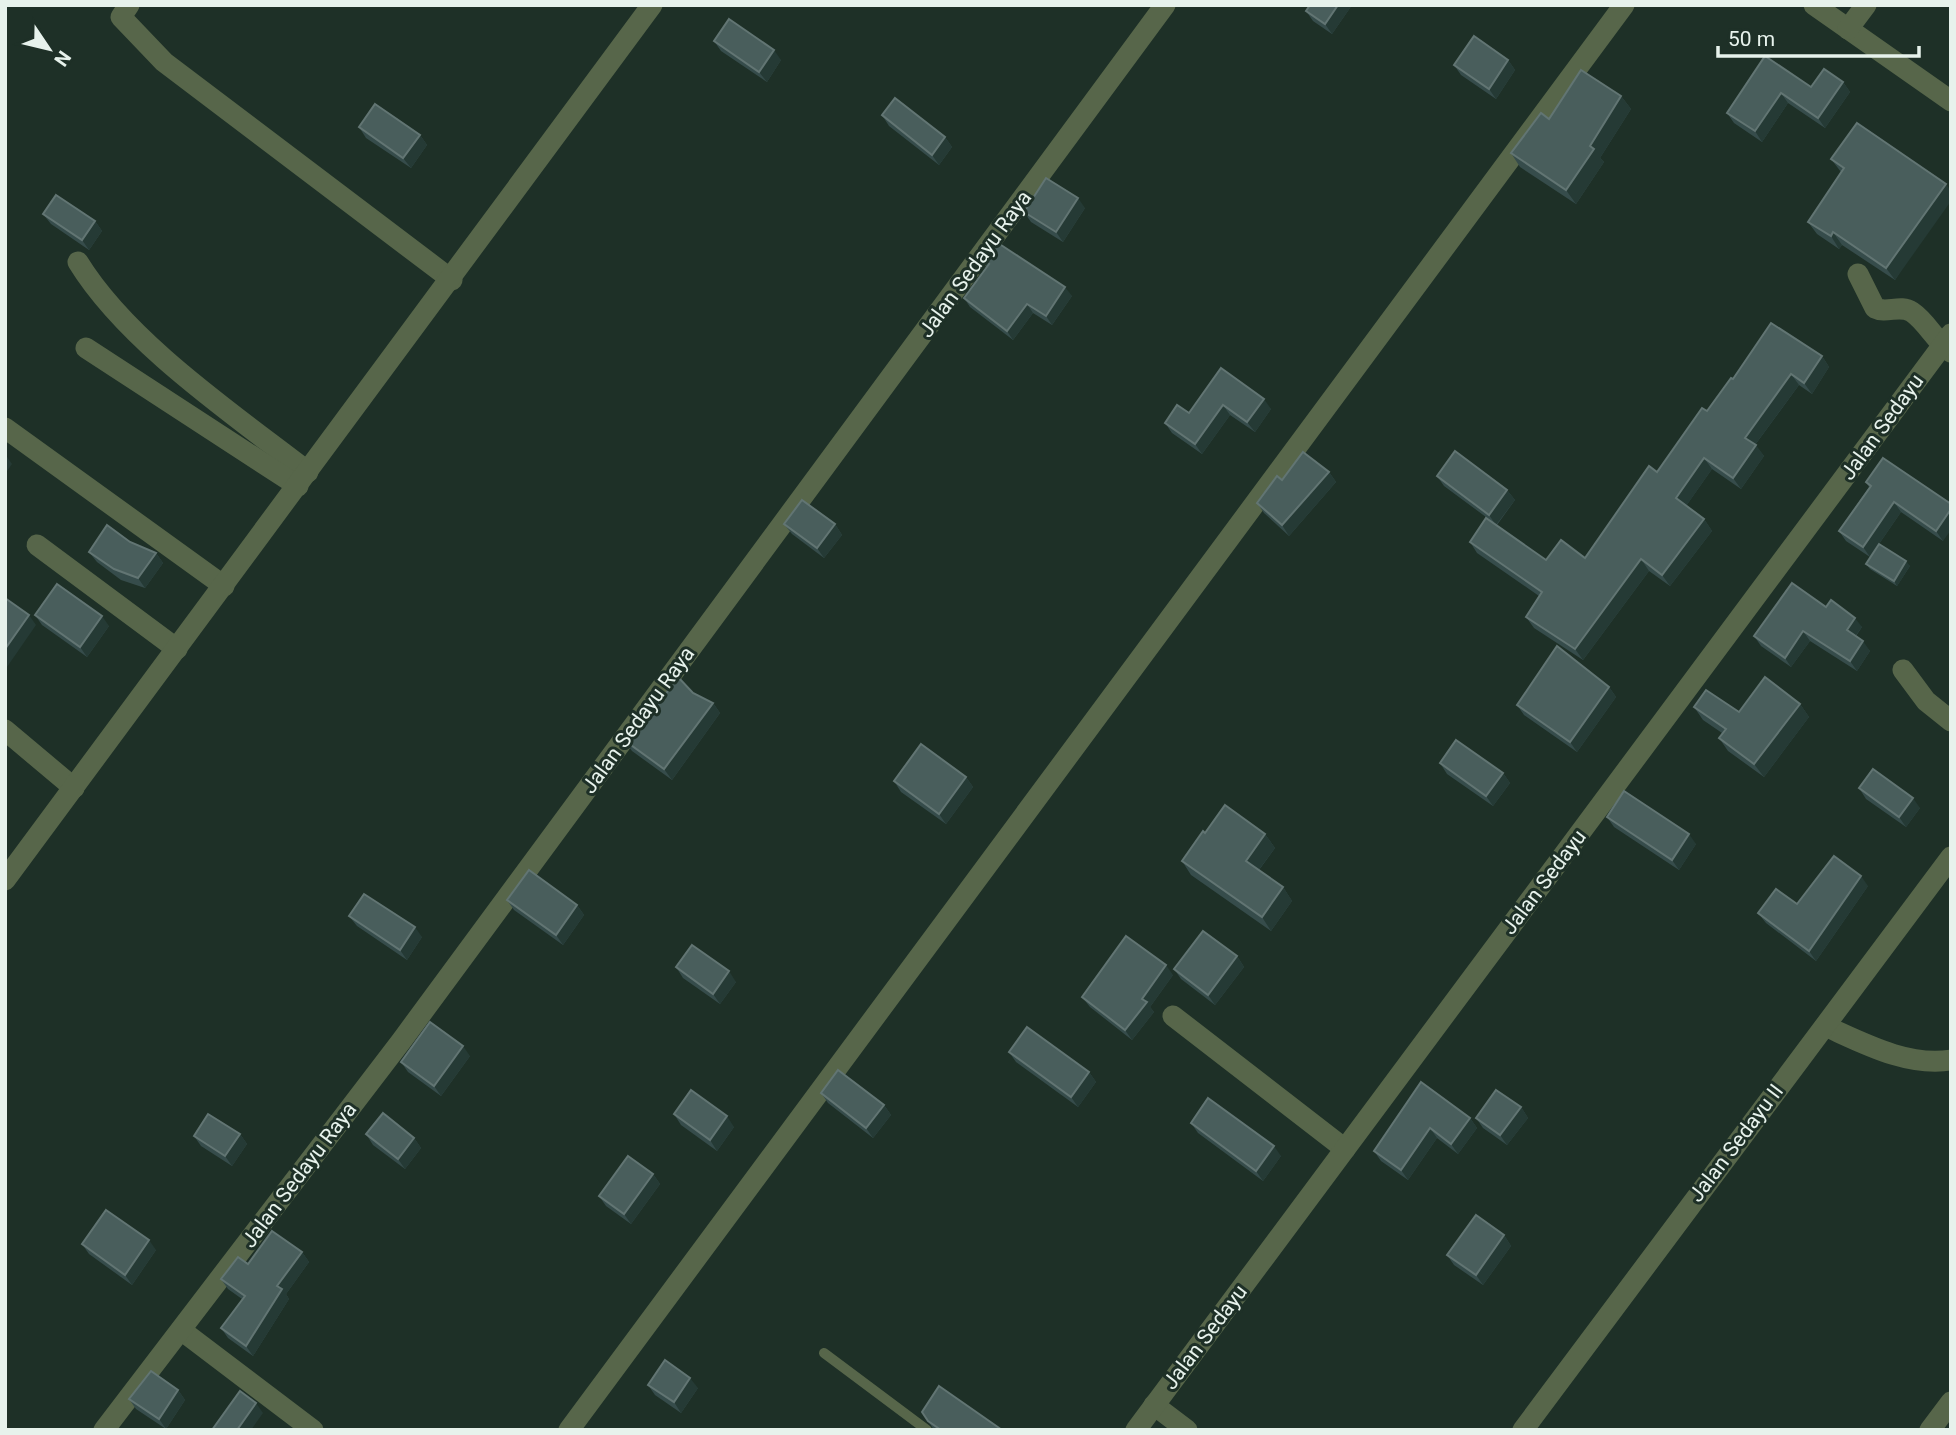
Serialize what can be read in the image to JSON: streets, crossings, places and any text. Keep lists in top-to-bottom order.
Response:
{
  "streets": {
    "street": ["Jalan Sedayu Raya", "Jalan Sedayu", "Jalan Sedayu II"]
  },
  "scale_bar": "50 m",
  "north": "bottom right"
}
